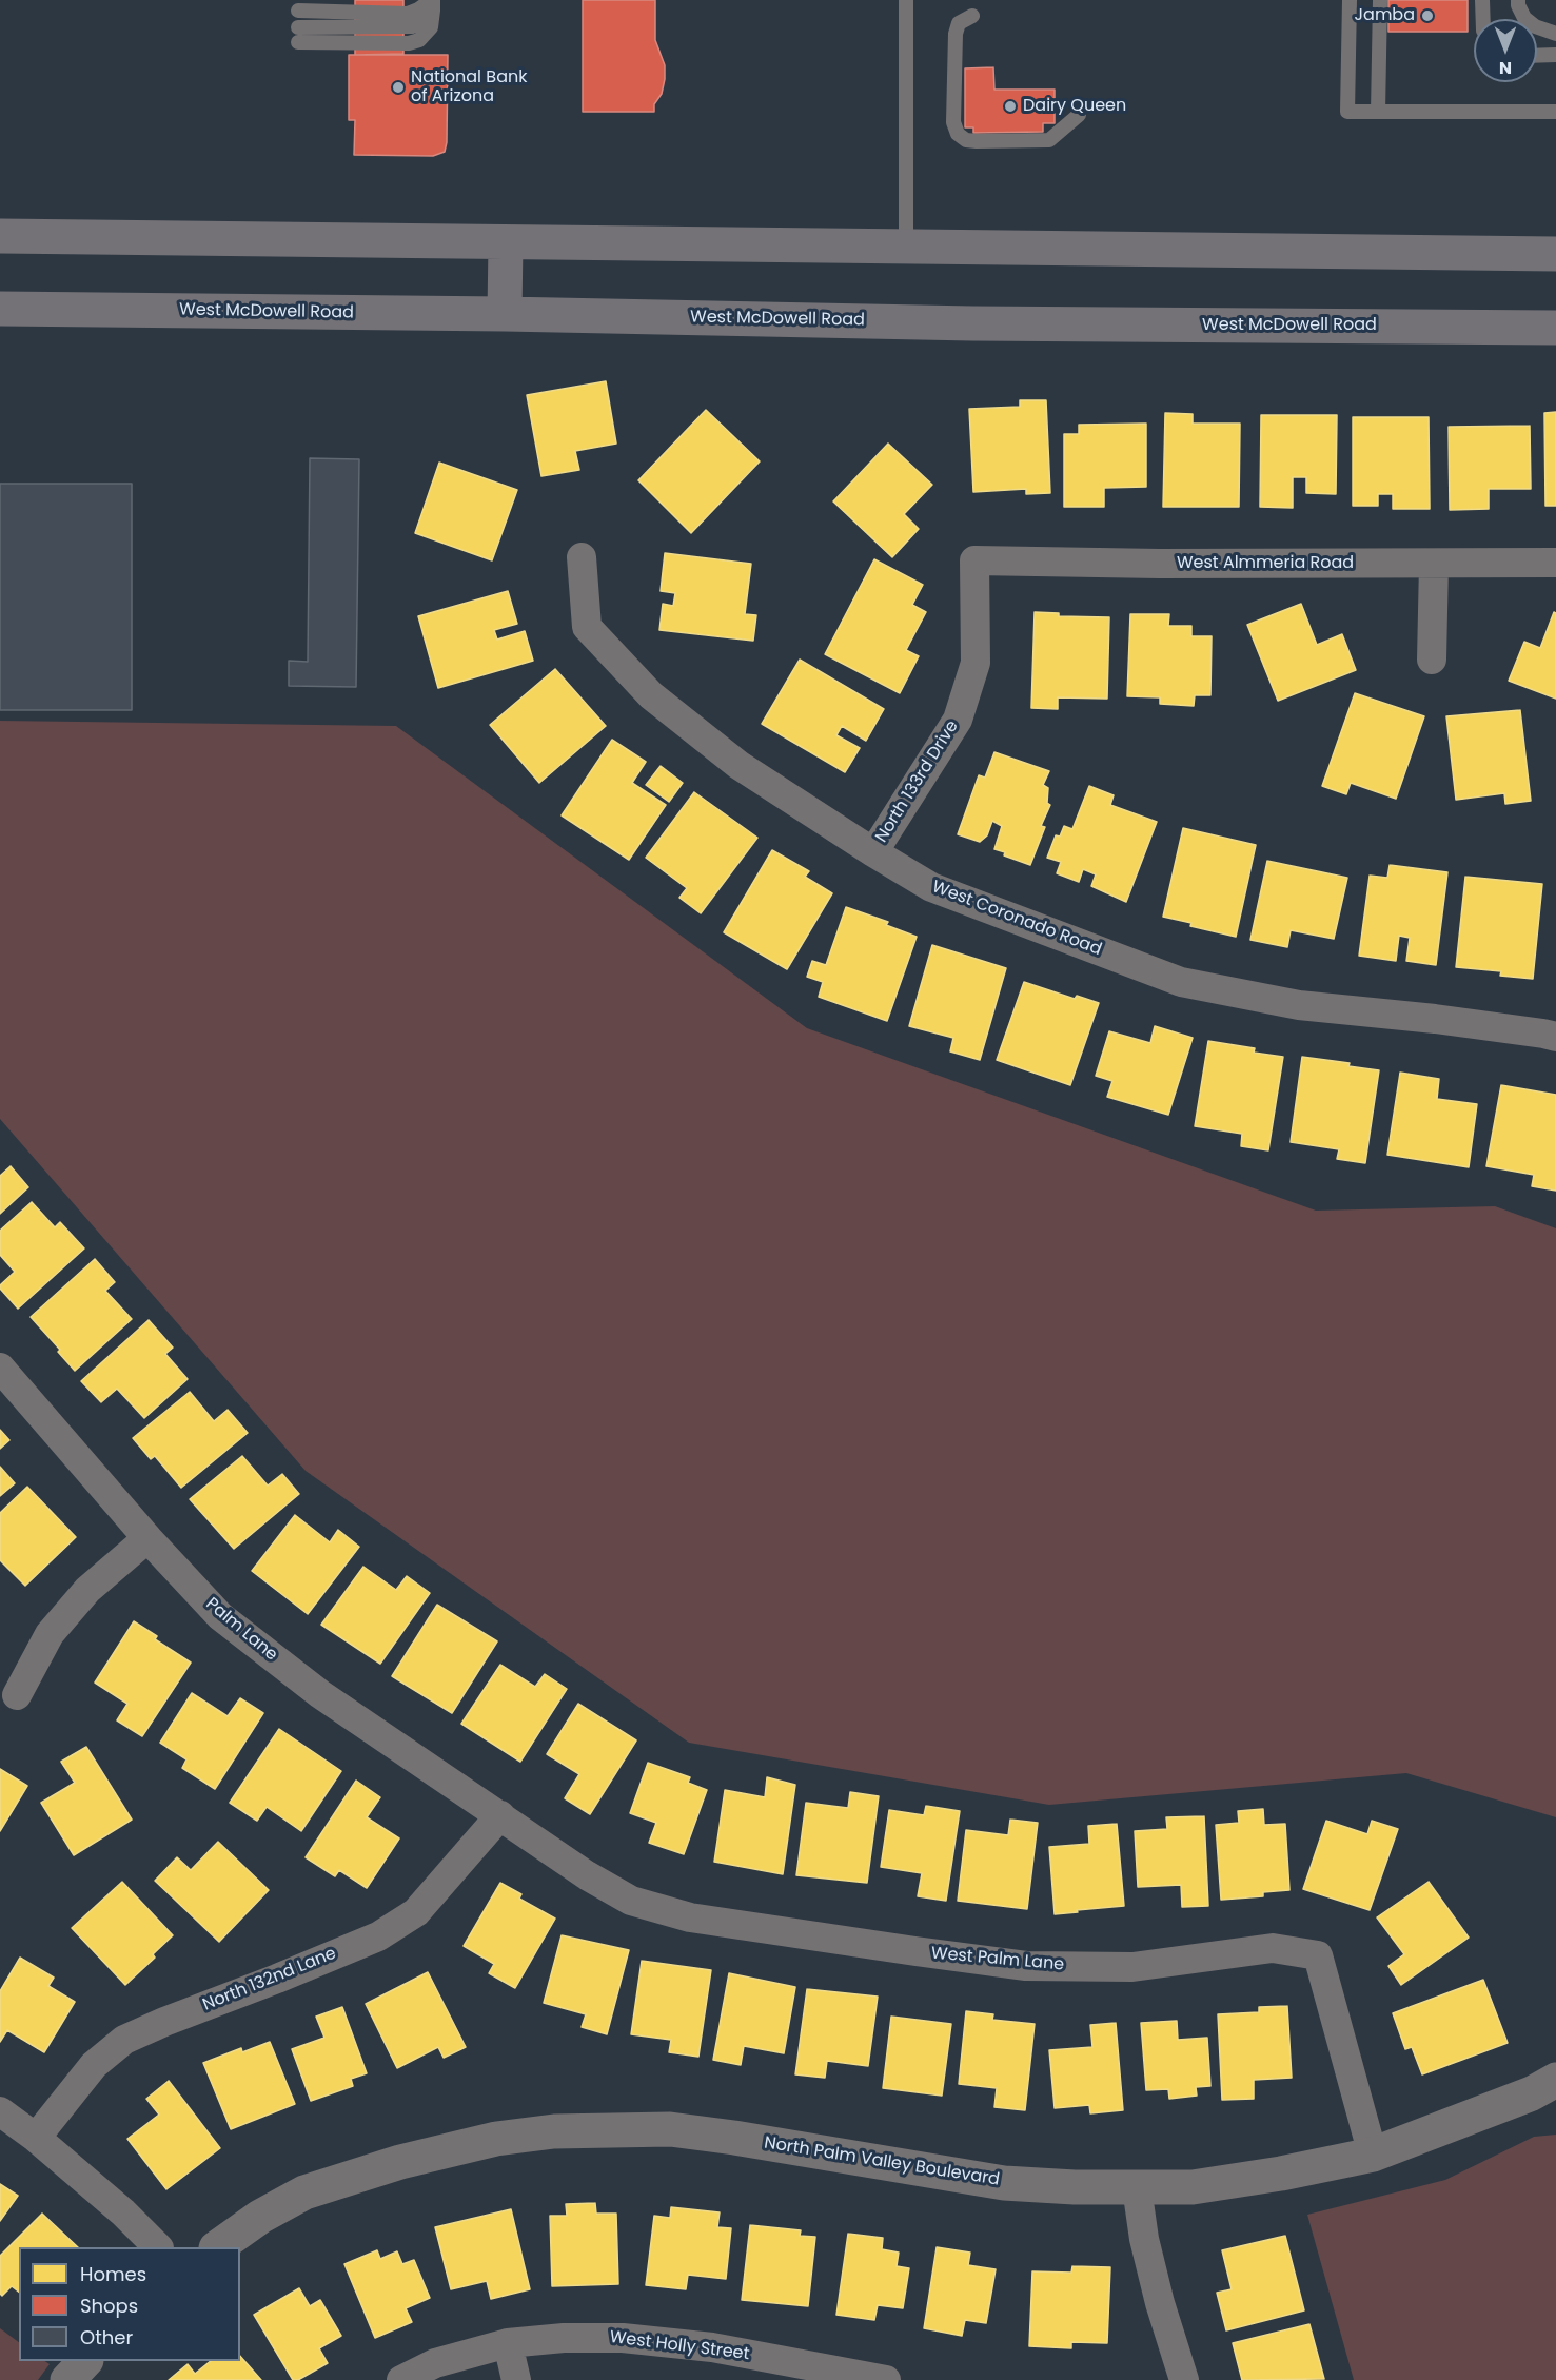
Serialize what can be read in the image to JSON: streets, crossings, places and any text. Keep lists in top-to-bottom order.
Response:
{
  "streets": {
    "main road": ["West McDowell Road"],
    "street": [
      "West Almmeria Road",
      "North 133rd Drive",
      "West Coronado Road",
      "Palm Lane",
      "West Palm Lane",
      "North 132nd Lane",
      "North Palm Valley Boulevard",
      "West Holly Street"
    ]
  },
  "crossings": [
    ["West Almmeria Road", "North 133rd Drive"],
    ["North 133rd Drive", "West Coronado Road"],
    ["Palm Lane", "West Palm Lane"],
    ["Palm Lane", "North 132nd Lane"],
    ["West Palm Lane", "North 132nd Lane"],
    ["West Palm Lane", "North Palm Valley Boulevard"]
  ],
  "places": ["Jamba", "National Bank of Arizona", "Dairy Queen"],
  "legend": ["Homes", "Shops", "Other"],
  "north": "bottom"
}
